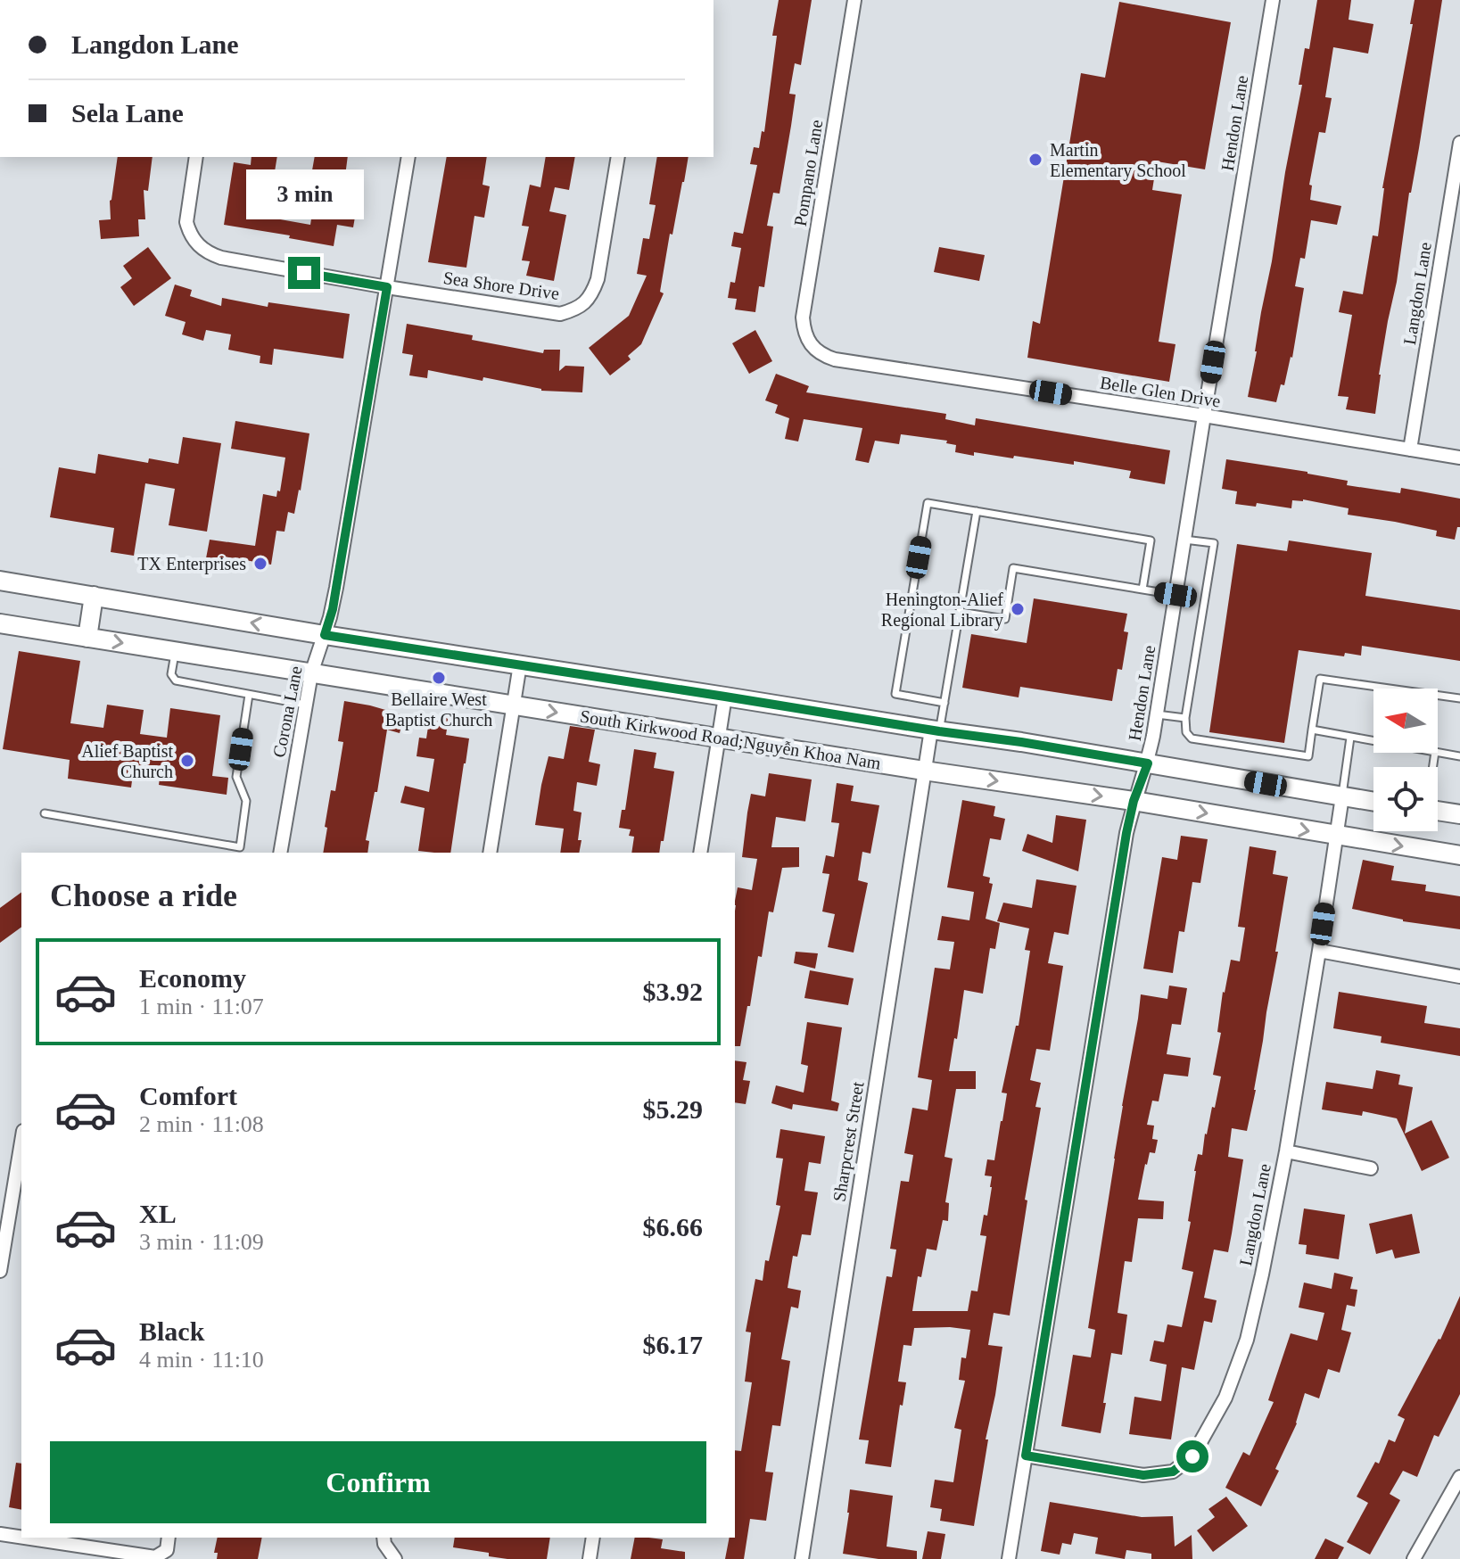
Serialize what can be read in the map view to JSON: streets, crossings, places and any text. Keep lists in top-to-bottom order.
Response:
{
  "streets": {
    "main road": ["South Kirkwood Road;Nguyễn Khoa Nam"],
    "street": [
      "Hendon Lane",
      "Pompano Lane",
      "Sea Shore Drive",
      "Langdon Lane",
      "Belle Glen Drive",
      "Corona Lane",
      "Sharpcrest Street"
    ]
  },
  "crossings": [
    ["Hendon Lane", "Langdon Lane"],
    ["Hendon Lane", "Belle Glen Drive"],
    ["Hendon Lane", "South Kirkwood Road;Nguyễn Khoa Nam"],
    ["Pompano Lane", "Belle Glen Drive"],
    ["Sea Shore Drive", "Corona Lane"],
    ["Langdon Lane", "Belle Glen Drive"],
    ["Langdon Lane", "South Kirkwood Road;Nguyễn Khoa Nam"],
    ["Corona Lane", "South Kirkwood Road;Nguyễn Khoa Nam"],
    ["South Kirkwood Road;Nguyễn Khoa Nam", "Sharpcrest Street"]
  ],
  "places": [
    "Martin Elementary School",
    "TX Enterprises",
    "Henington-Alief Regional Library",
    "Bellaire West Baptist Church",
    "Alief Baptist Church"
  ],
  "north": "left",
  "page": {
    "banner": ["Langdon Lane", "Sela Lane"],
    "bubble": "3 min",
    "heading": "Choose a ride",
    "list": [
      {
        "name": "Economy",
        "note": "1 min · 11:07",
        "value": "$3.92"
      },
      {
        "name": "Comfort",
        "note": "2 min · 11:08",
        "value": "$5.29"
      },
      {
        "name": "XL",
        "note": "3 min · 11:09",
        "value": "$6.66"
      },
      {
        "name": "Black",
        "note": "4 min · 11:10",
        "value": "$6.17"
      }
    ],
    "buttons": "Confirm"
  }
}
